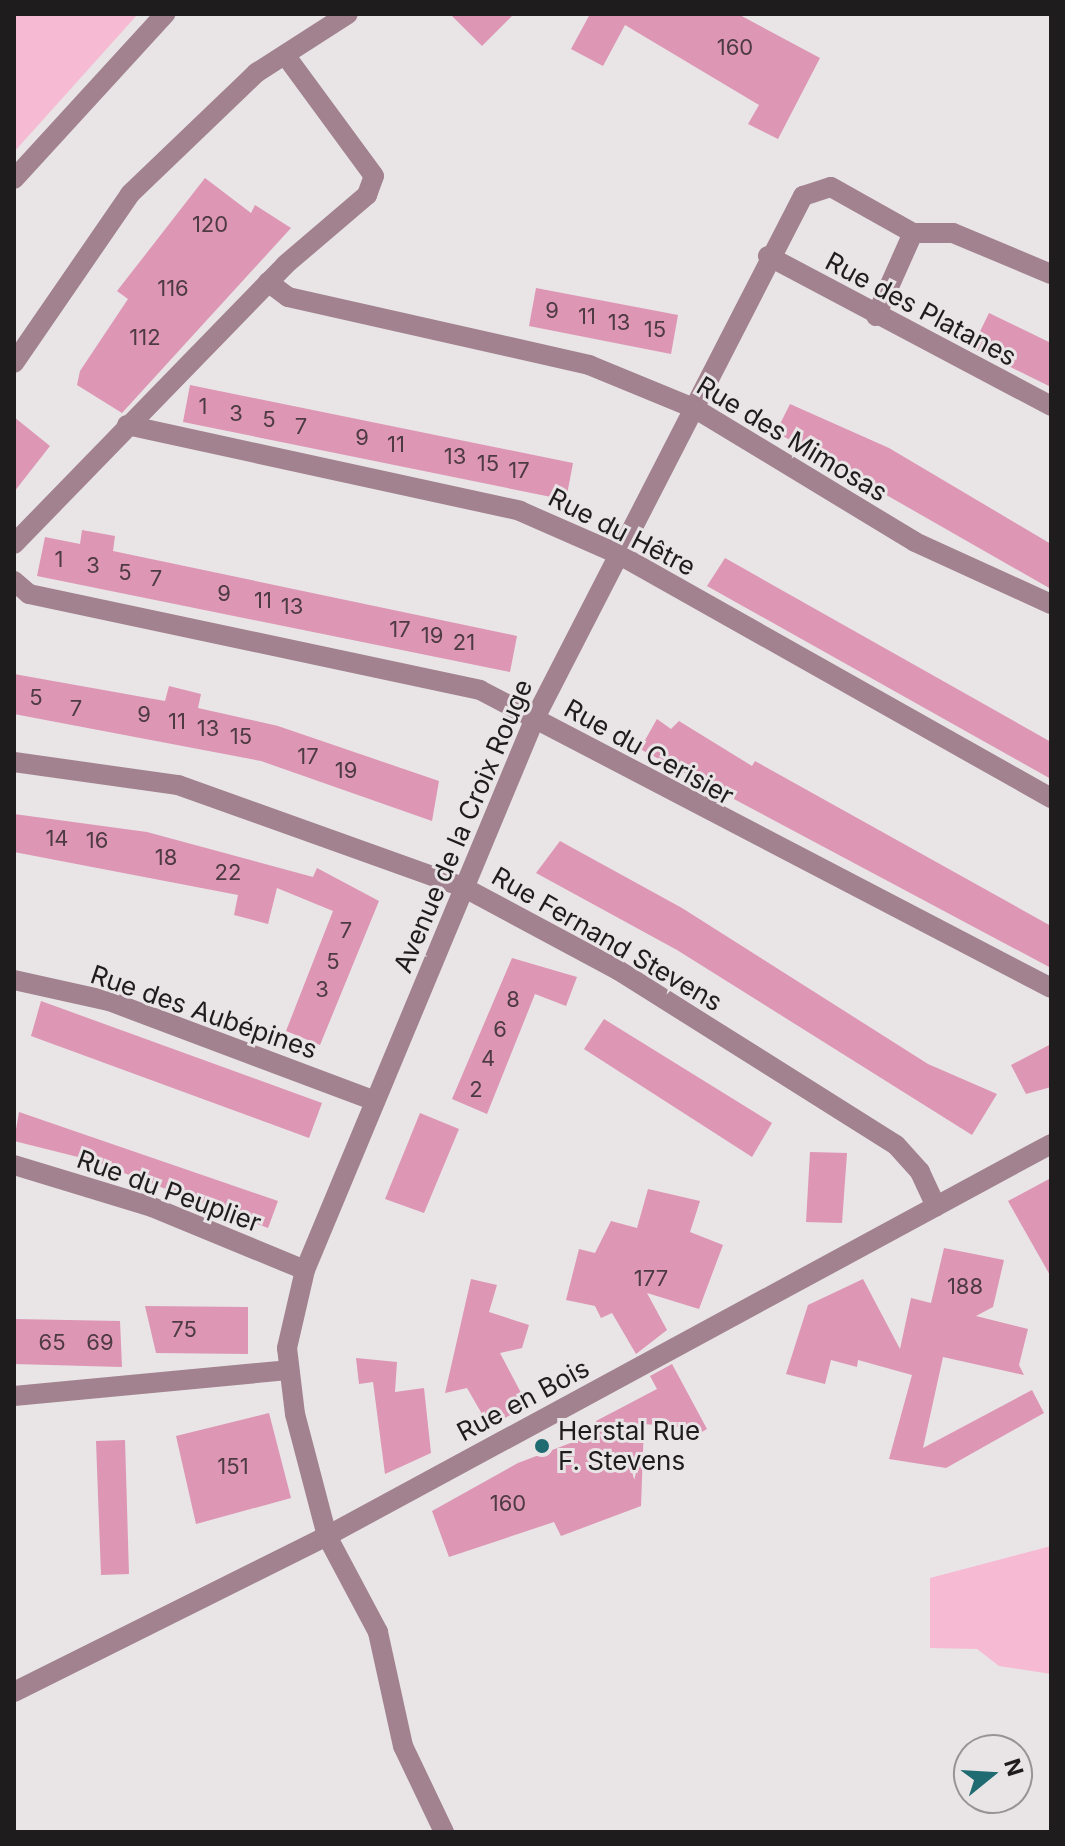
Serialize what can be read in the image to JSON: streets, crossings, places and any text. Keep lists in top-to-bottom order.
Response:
{
  "streets": {
    "street": [
      "Rue des Platanes",
      "Rue des Mimosas",
      "Rue du Hêtre",
      "Rue du Cerisier",
      "Avenue de la Croix Rouge",
      "Rue Fernand Stevens",
      "Rue des Aubépines",
      "Rue du Peuplier",
      "Rue en Bois"
    ]
  },
  "crossings": [
    ["Rue des Platanes", "Avenue de la Croix Rouge"],
    ["Rue des Mimosas", "Avenue de la Croix Rouge"],
    ["Rue du Hêtre", "Avenue de la Croix Rouge"],
    ["Rue du Cerisier", "Avenue de la Croix Rouge"],
    ["Avenue de la Croix Rouge", "Rue Fernand Stevens"],
    ["Avenue de la Croix Rouge", "Rue des Aubépines"],
    ["Avenue de la Croix Rouge", "Rue du Peuplier"],
    ["Avenue de la Croix Rouge", "Rue en Bois"],
    ["Rue Fernand Stevens", "Rue en Bois"]
  ],
  "places": ["Herstal Rue F. Stevens"],
  "house_numbers": [
    "160",
    "120",
    "116",
    "9",
    "11",
    "13",
    "15",
    "112",
    "1",
    "3",
    "5",
    "7",
    "9",
    "11",
    "13",
    "15",
    "17",
    "1",
    "3",
    "5",
    "7",
    "9",
    "11",
    "13",
    "17",
    "19",
    "21",
    "5",
    "7",
    "9",
    "11",
    "13",
    "15",
    "17",
    "19",
    "14",
    "16",
    "18",
    "22",
    "7",
    "5",
    "3",
    "8",
    "6",
    "4",
    "2",
    "177",
    "188",
    "75",
    "65",
    "69",
    "151",
    "160"
  ],
  "north": "right"
}
